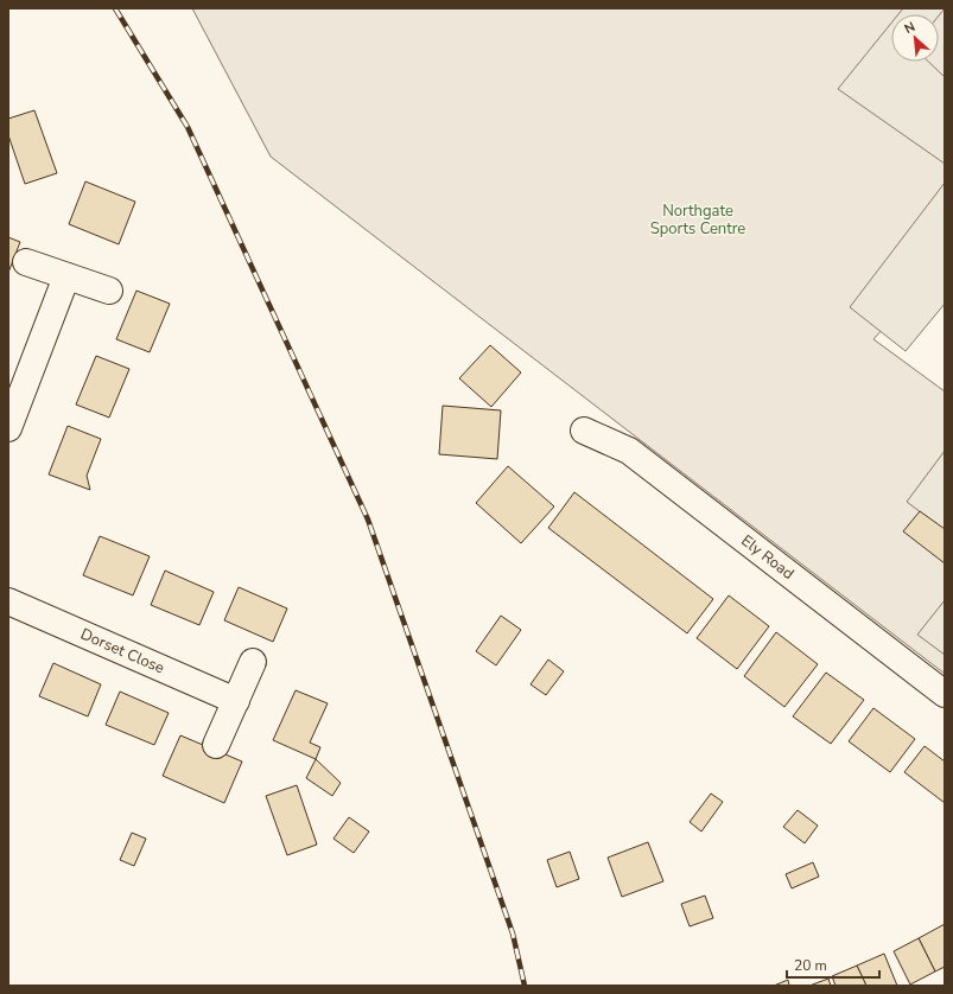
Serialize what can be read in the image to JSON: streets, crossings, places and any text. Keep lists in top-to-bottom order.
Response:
{
  "streets": {
    "street": ["Ely Road", "Dorset Close"]
  },
  "parks": ["Northgate Sports Centre"],
  "scale_bar": "20 m",
  "north": "top left"
}
